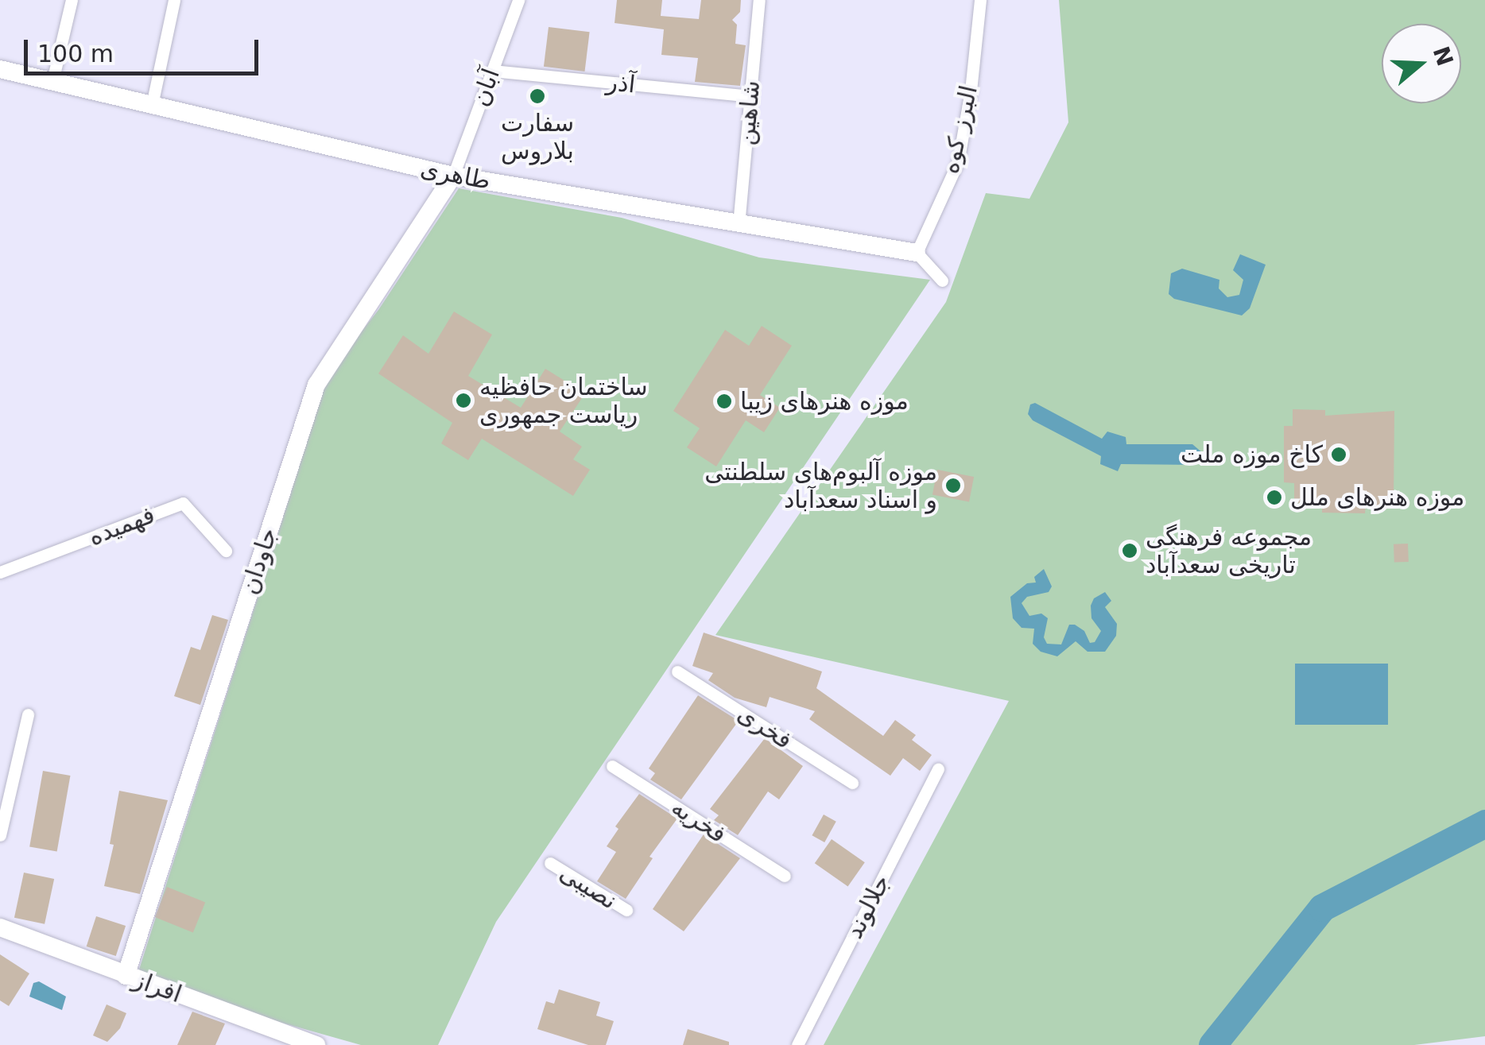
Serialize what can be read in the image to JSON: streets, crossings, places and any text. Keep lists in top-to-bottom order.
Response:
{
  "streets": {
    "street": [
      "آذر",
      "آبان",
      "شاهین",
      "البرز کوه",
      "طاهری",
      "فهمیده",
      "جاودان",
      "فخری",
      "فخریه",
      "نصیبی",
      "جلالوند",
      "افراز"
    ]
  },
  "crossings": [
    ["آذر", "آبان"],
    ["آذر", "شاهین"],
    ["آبان", "طاهری"],
    ["آبان", "جاودان"],
    ["شاهین", "طاهری"],
    ["البرز کوه", "طاهری"],
    ["طاهری", "جاودان"],
    ["جاودان", "افراز"]
  ],
  "places": [
    "سفارت بلاروس",
    "ساختمان حافظیه ریاست جمهوری",
    "موزه هنرهای زیبا",
    "کاخ موزه ملت",
    "موزه آلبوم‌های سلطنتی و اسناد سعدآباد",
    "موزه هنرهای ملل",
    "مجموعه فرهنگی تاریخی سعدآباد"
  ],
  "scale_bar": "100 m",
  "north": "right"
}
